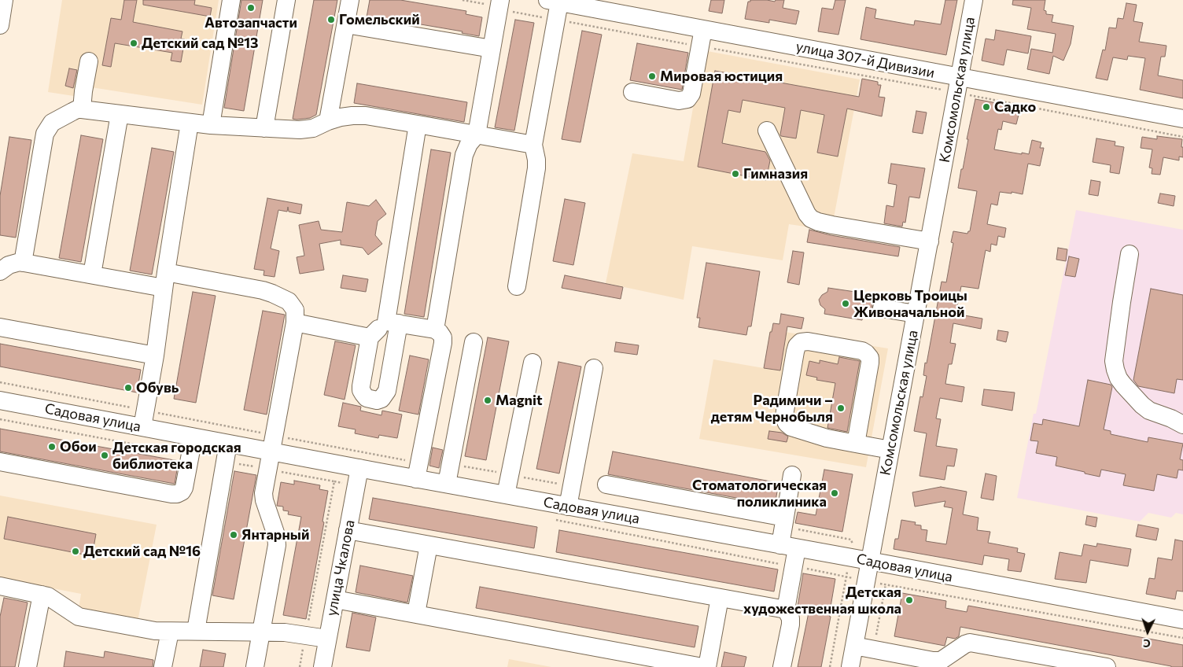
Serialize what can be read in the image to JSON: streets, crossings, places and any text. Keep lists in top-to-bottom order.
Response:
{
  "streets": {
    "street": [
      "улица 307-й Дивизии",
      "Комсомольская улица",
      "Садовая улица",
      "улица Чкалова"
    ]
  },
  "crossings": [
    ["улица 307-й Дивизии", "Комсомольская улица"],
    ["Комсомольская улица", "Садовая улица"],
    ["Садовая улица", "улица Чкалова"]
  ],
  "places": [
    "Автозапчасти",
    "Гомельский",
    "Детский сад №13",
    "Мировая юстиция",
    "Садко",
    "Гимназия",
    "Церковь Троицы Живоначальной",
    "Обувь",
    "Magnit",
    "Радимичи – детям Чернобыля",
    "Обои",
    "Детская городская библиотека",
    "Стоматологическая поликлиника",
    "Янтарный",
    "Детский сад №16",
    "Детская художественная школа"
  ],
  "north": "bottom"
}
